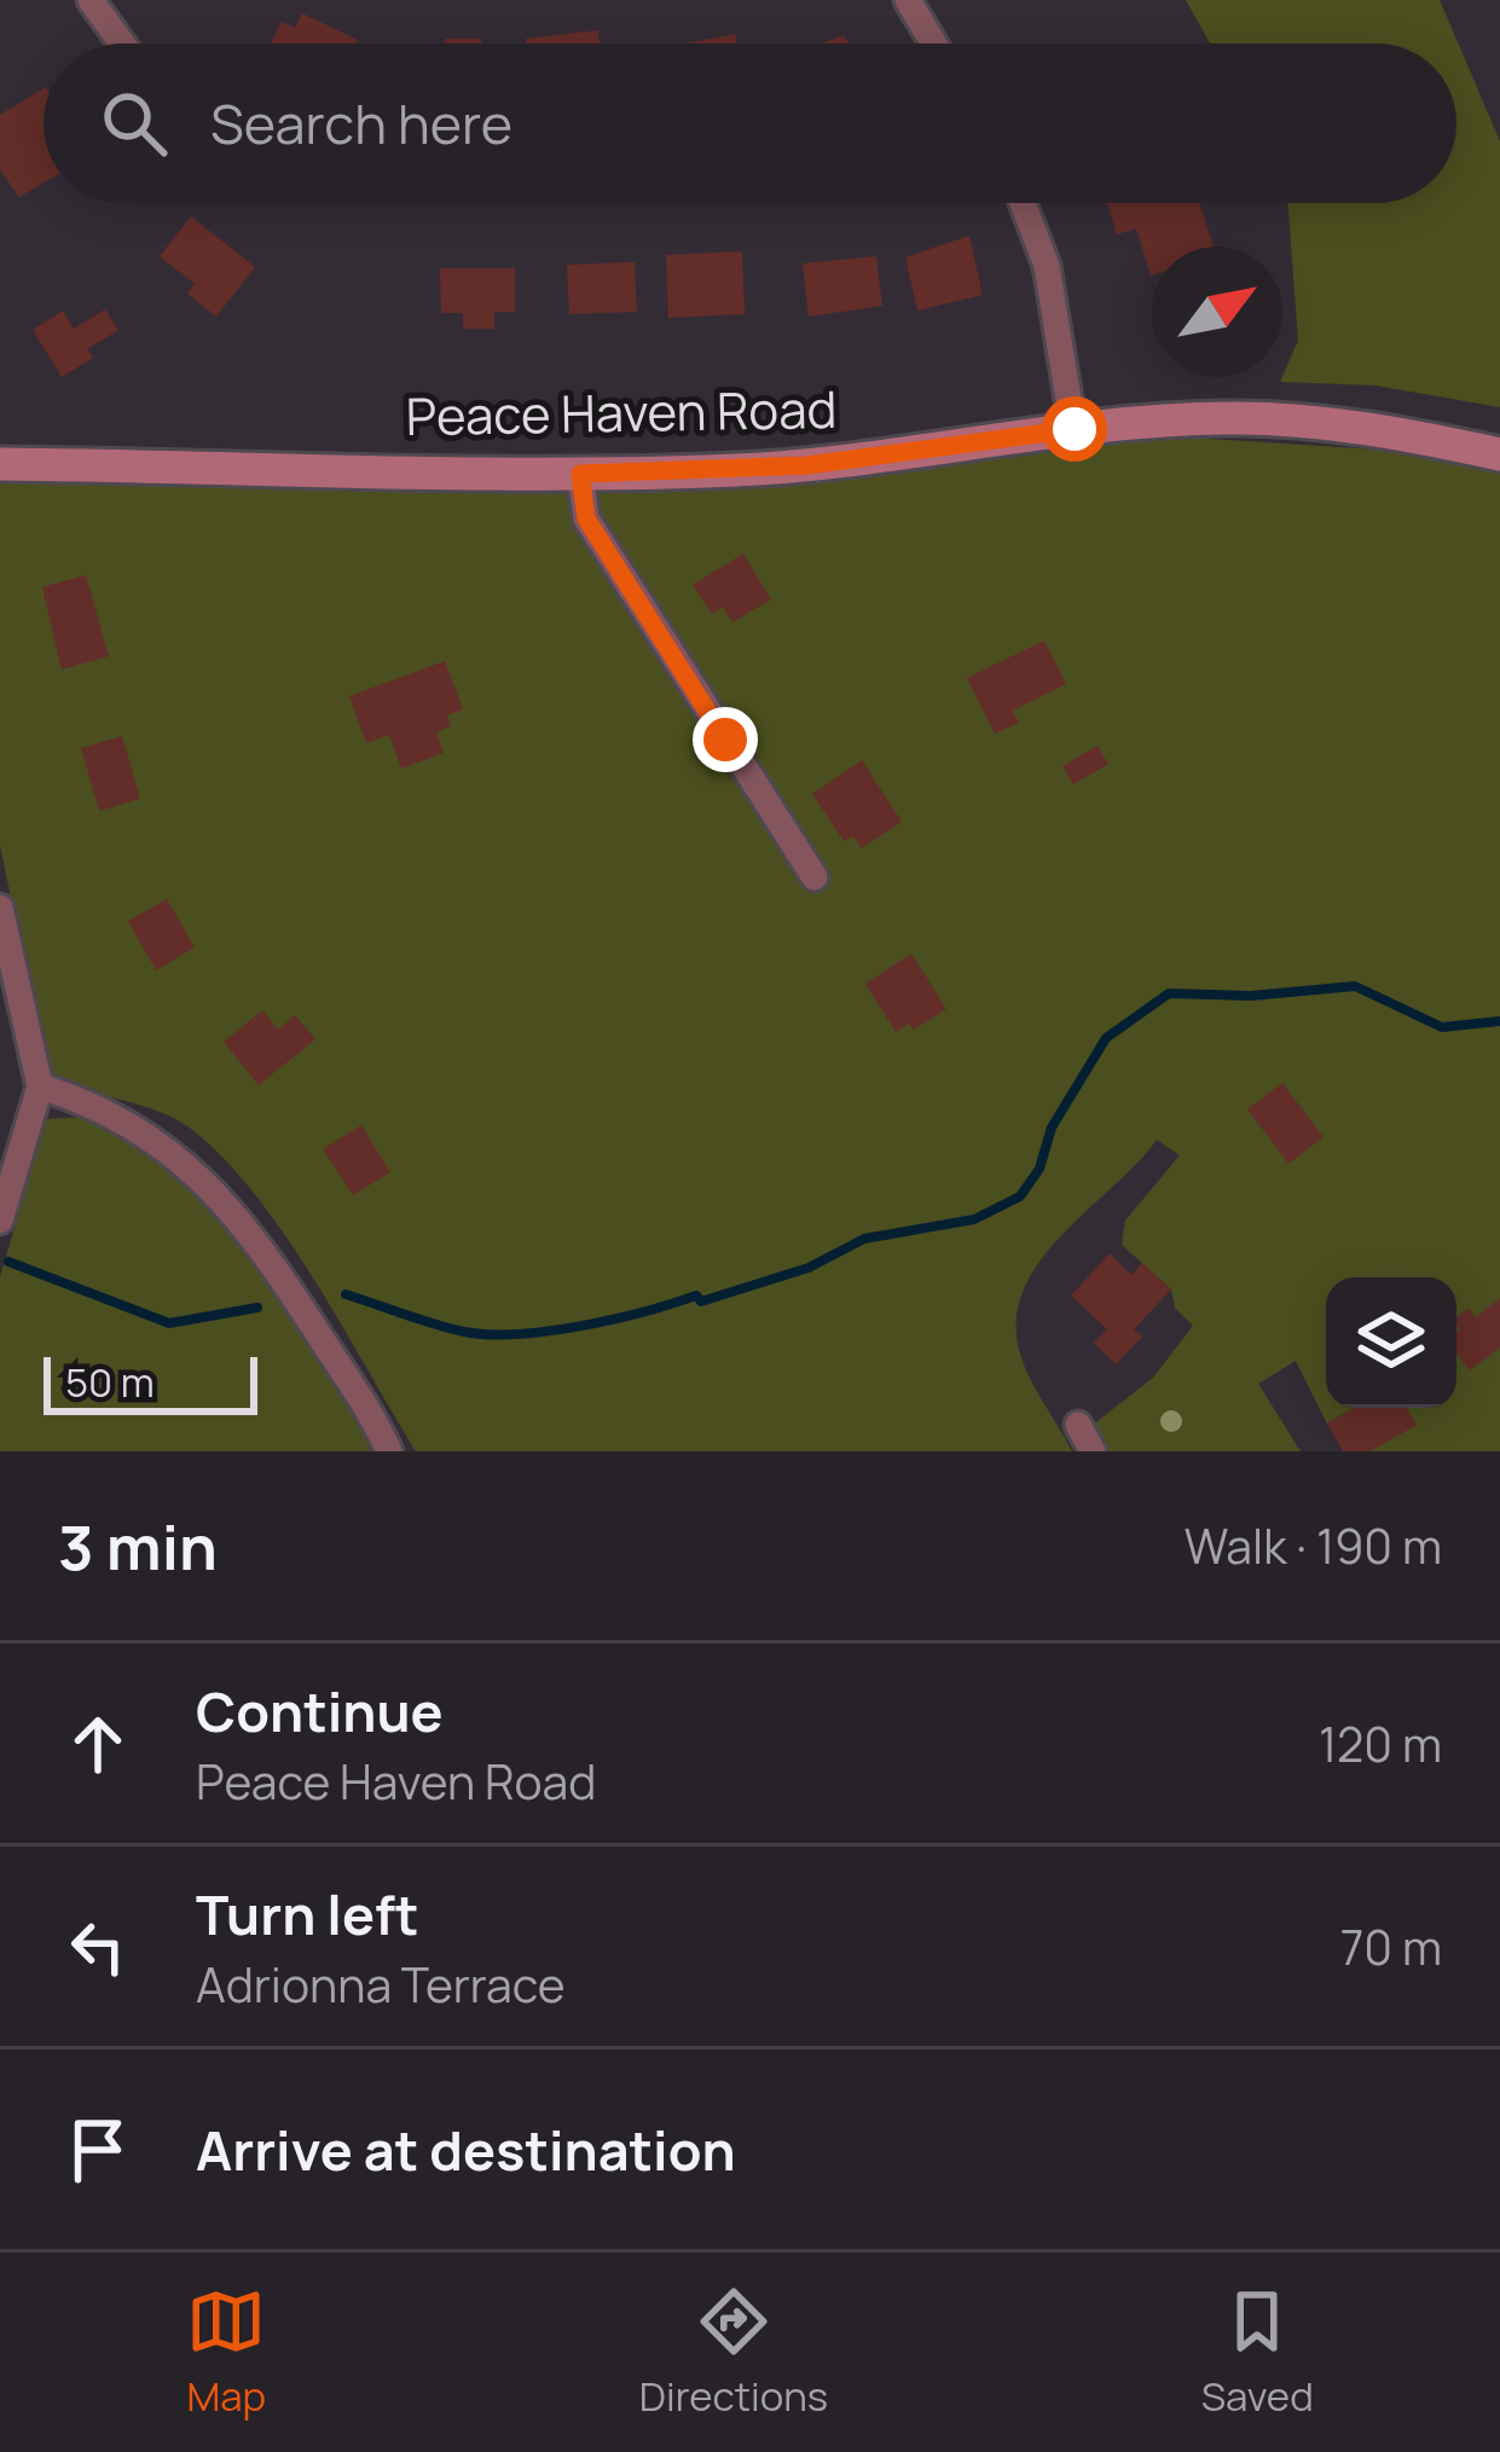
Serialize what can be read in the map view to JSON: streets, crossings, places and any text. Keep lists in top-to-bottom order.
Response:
{
  "streets": {
    "main road": ["Peace Haven Road"]
  },
  "scale_bar": "50 m",
  "north": "top right",
  "page": {
    "search": "Search here",
    "scale": "50 m",
    "heading": ["3 min", "Walk · 190 m"],
    "list": [
      ["Continue", "Peace Haven Road", "120 m"],
      ["Turn left", "Adrionna Terrace", "70 m"],
      "Arrive at destination"
    ],
    "nav": ["Map", "Directions", "Saved"]
  }
}
